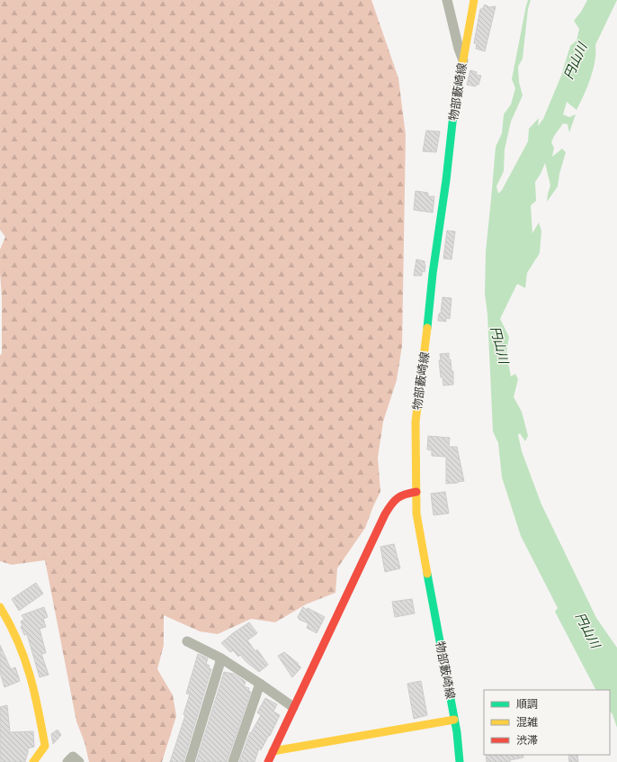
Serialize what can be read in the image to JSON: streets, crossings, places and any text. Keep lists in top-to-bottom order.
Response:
{
  "streets": {
    "main road": ["物部藪崎線"]
  },
  "water": ["円山川"],
  "legend": ["順調", "混雑", "渋滞"]
}
